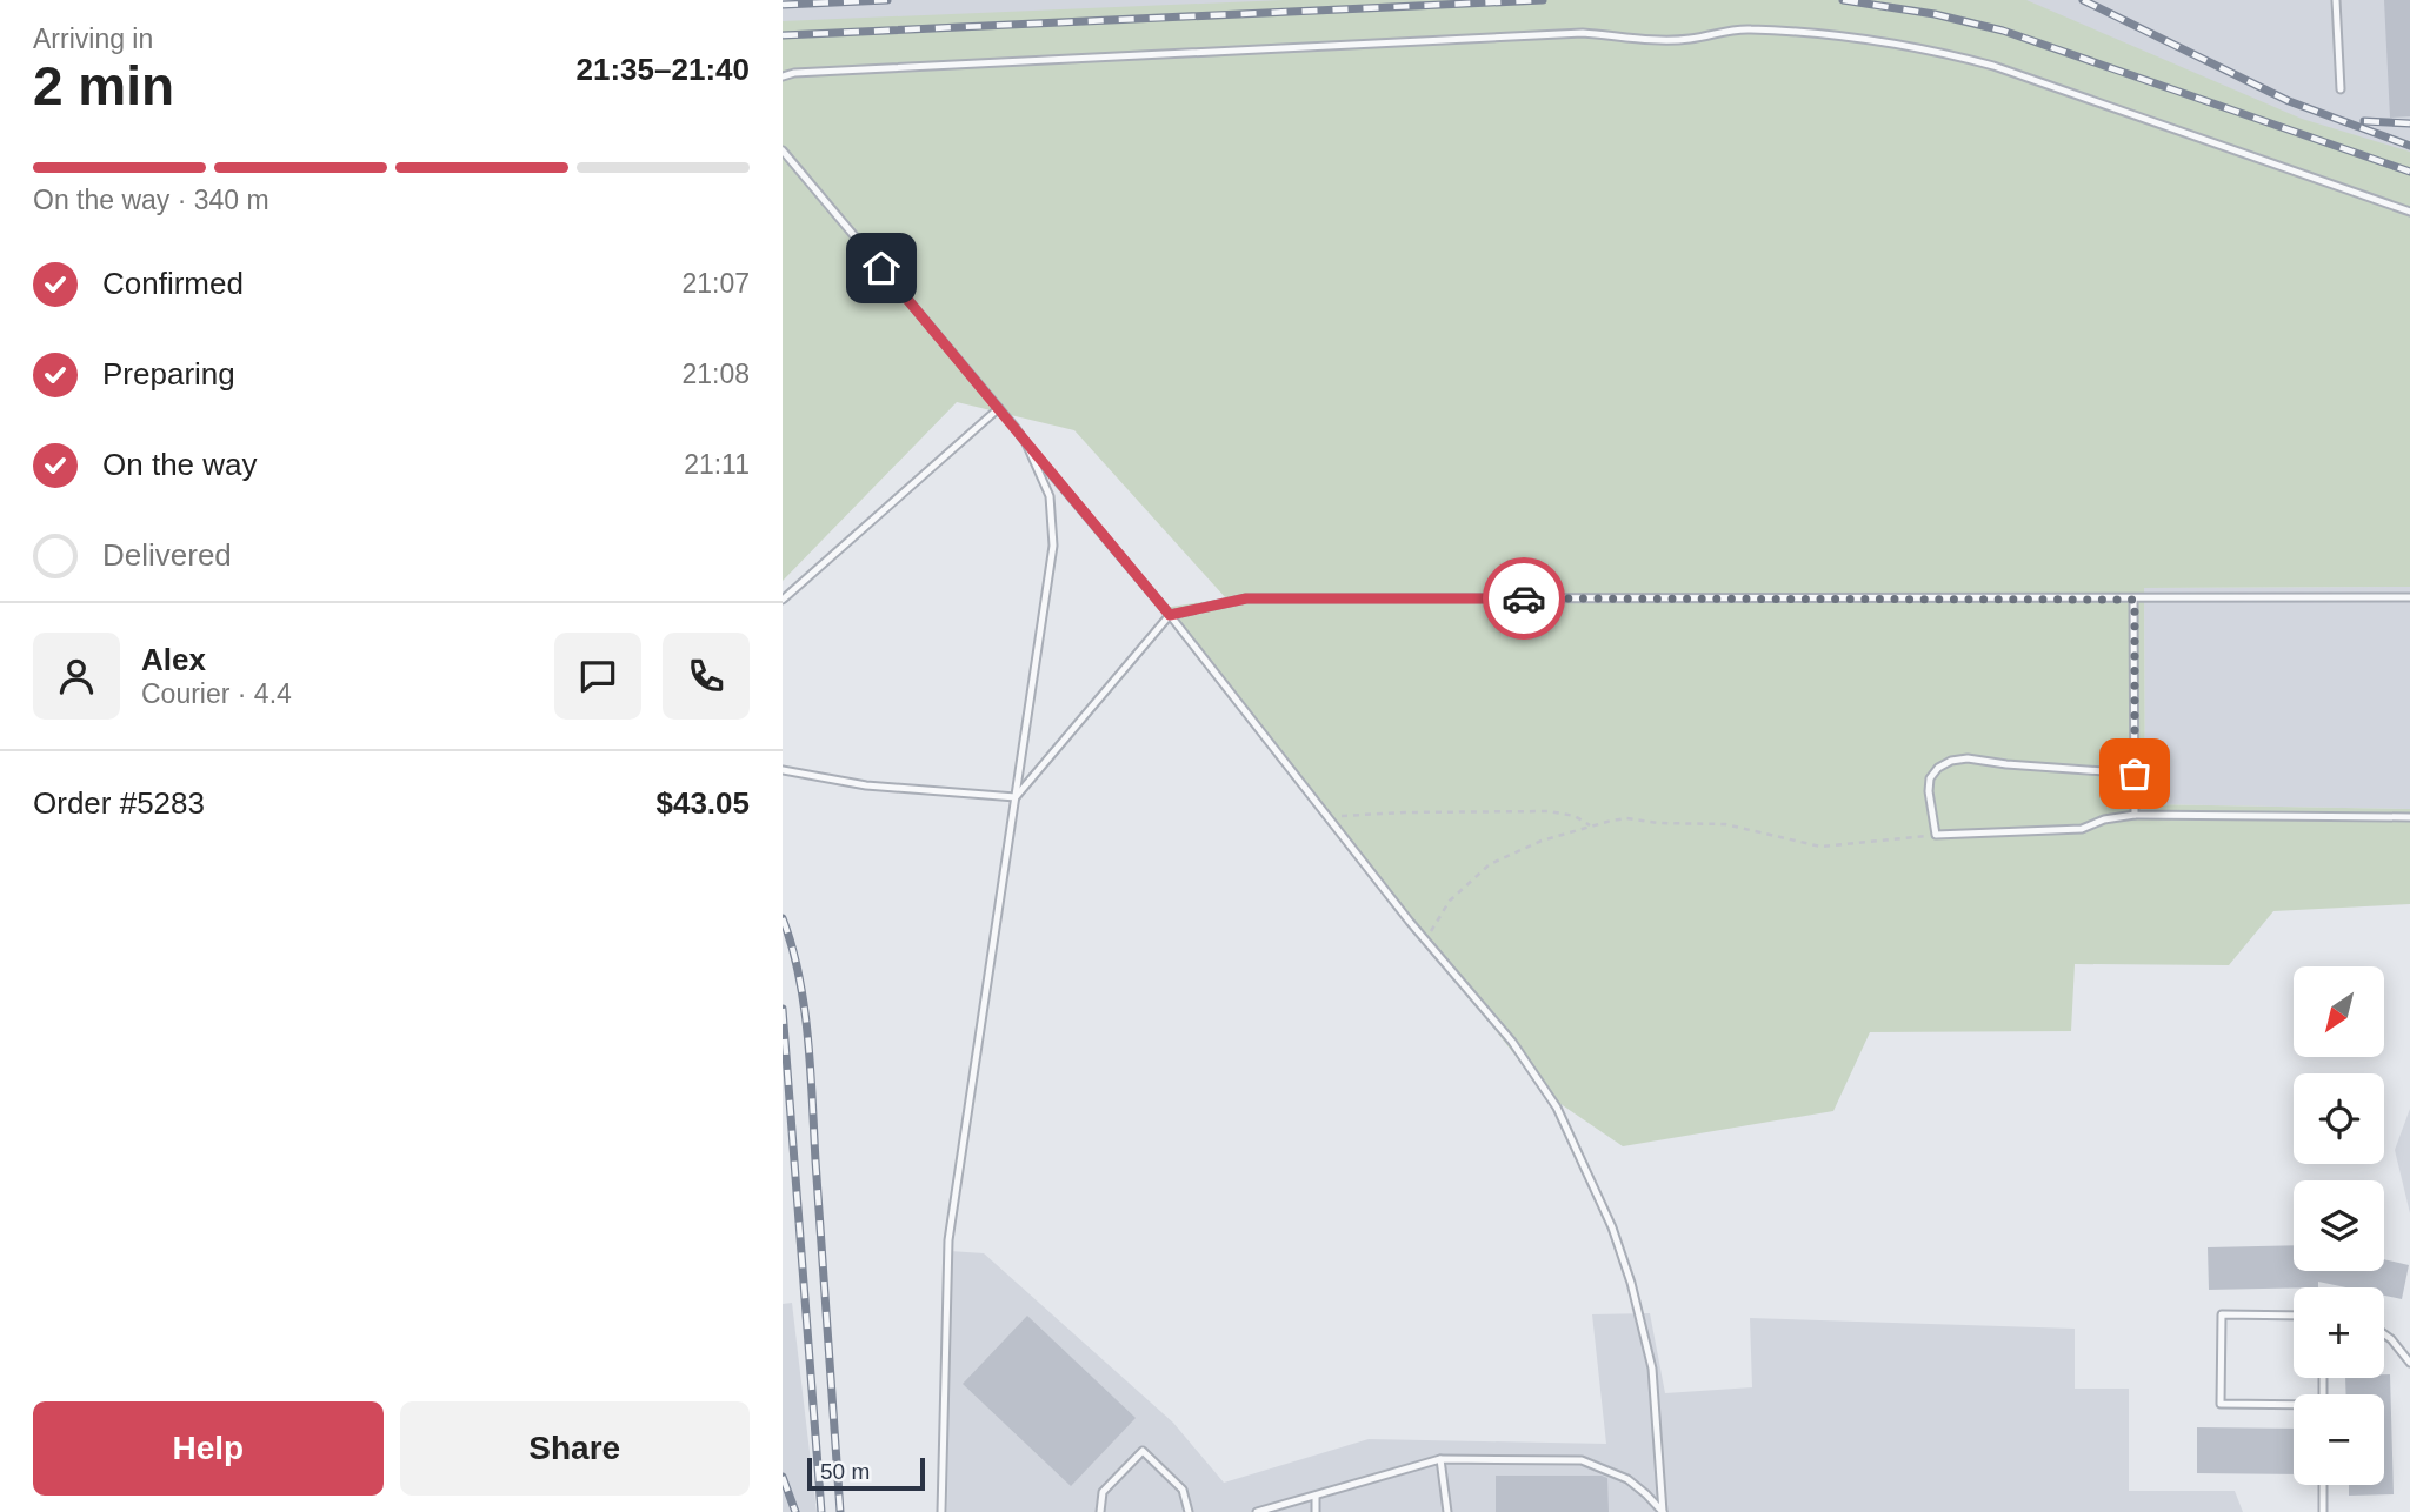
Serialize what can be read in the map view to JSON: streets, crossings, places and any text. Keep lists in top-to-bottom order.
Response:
{
  "scale_bar": "50 m",
  "north": "bottom left",
  "page": {
    "heading": ["2 min", "Arriving in", "21:35–21:40"],
    "panel": [
      "Alex",
      "Courier · 4.4",
      "Order #5283",
      "$43.05"
    ],
    "bar": "On the way · 340 m",
    "list": [
      ["Confirmed", "21:07"],
      ["Preparing", "21:08"],
      ["On the way", "21:11"],
      "Delivered"
    ],
    "map_buttons": ["+", "−"],
    "buttons": ["Help", "Share"],
    "scale": "50 m"
  }
}
